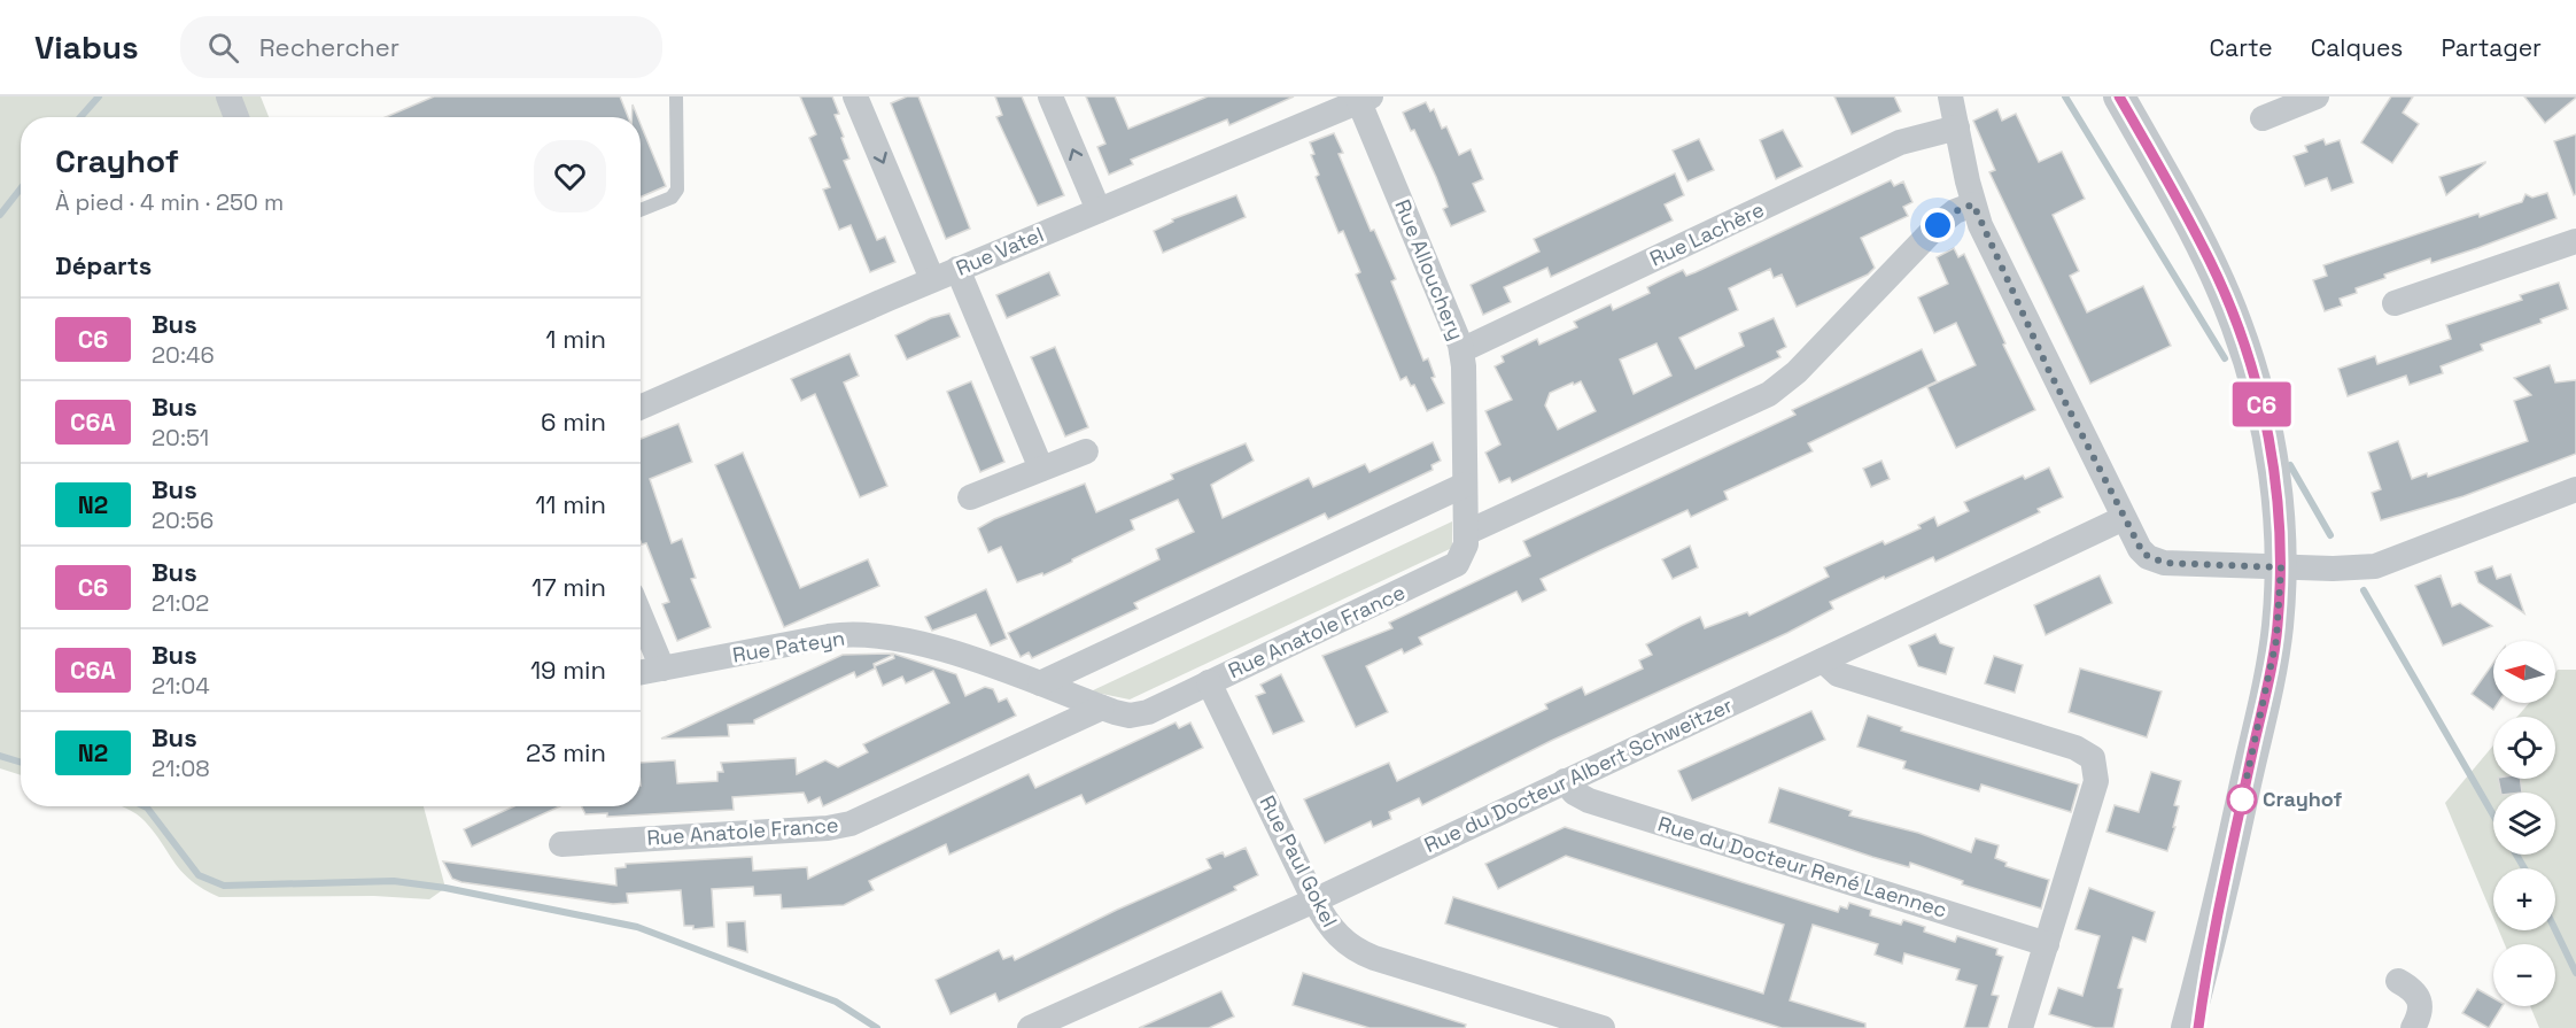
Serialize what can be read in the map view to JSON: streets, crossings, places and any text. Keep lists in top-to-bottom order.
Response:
{
  "streets": {
    "street": [
      "Rue Lachère",
      "Rue Vatel",
      "Rue Allouchery",
      "Rue Anatole France",
      "Rue Pateyn",
      "Rue du Docteur Albert Schweitzer",
      "Rue Paul Gokel",
      "Rue du Docteur René Laennec"
    ]
  },
  "crossings": [
    ["Rue Lachère", "Rue Allouchery"],
    ["Rue Vatel", "Rue Allouchery"],
    ["Rue Allouchery", "Rue Anatole France"],
    ["Rue Anatole France", "Rue Pateyn"],
    ["Rue Anatole France", "Rue Paul Gokel"],
    ["Rue du Docteur Albert Schweitzer", "Rue Paul Gokel"],
    ["Rue du Docteur Albert Schweitzer", "Rue du Docteur René Laennec"]
  ],
  "places": ["Crayhof"],
  "lines": ["bus line C6"],
  "north": "left",
  "page": {
    "header": "Viabus",
    "search": "Rechercher",
    "nav": ["Carte", "Calques", "Partager"],
    "on_map": "C6",
    "heading": [
      ["Crayhof", "À pied · 4 min · 250 m"],
      "Départs"
    ],
    "list": [
      {
        "mark": "C6",
        "name": "Bus",
        "note": "20:46",
        "value": "1 min"
      },
      {
        "mark": "C6A",
        "name": "Bus",
        "note": "20:51",
        "value": "6 min"
      },
      {
        "mark": "N2",
        "name": "Bus",
        "note": "20:56",
        "value": "11 min"
      },
      {
        "mark": "C6",
        "name": "Bus",
        "note": "21:02",
        "value": "17 min"
      },
      {
        "mark": "C6A",
        "name": "Bus",
        "note": "21:04",
        "value": "19 min"
      },
      {
        "mark": "N2",
        "name": "Bus",
        "note": "21:08",
        "value": "23 min"
      }
    ],
    "map_buttons": ["+", "−"]
  }
}
